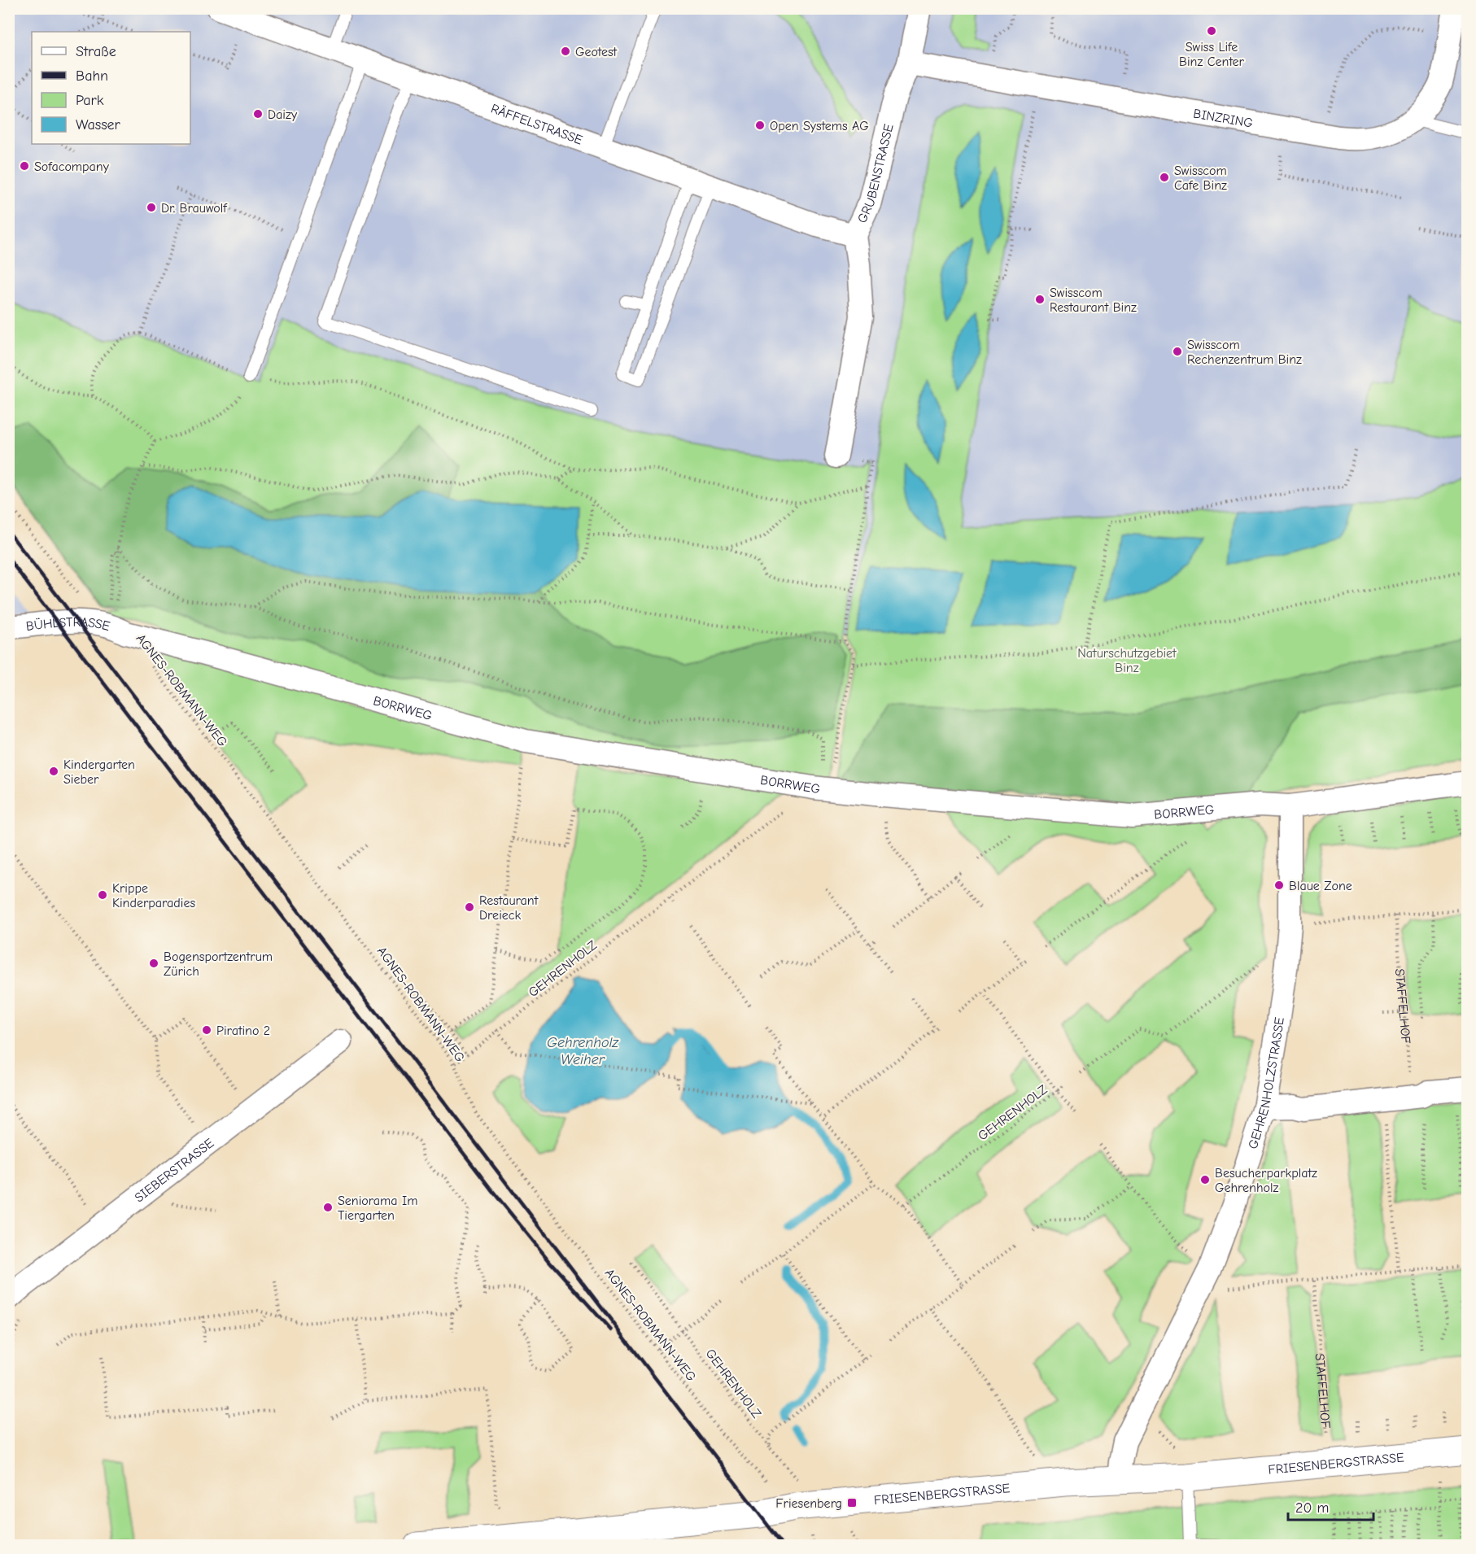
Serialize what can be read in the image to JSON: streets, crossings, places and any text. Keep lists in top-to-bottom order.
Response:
{
  "streets": {
    "street": [
      "BINZRING",
      "RÄFFELSTRASSE",
      "GRUBENSTRASSE",
      "BÜHLSTRASSE",
      "BORRWEG",
      "GEHRENHOLZSTRASSE",
      "SIEBERSTRASSE",
      "FRIESENBERGSTRASSE"
    ],
    "path": ["AGNES-ROBMANN-WEG", "GEHRENHOLZ", "STAFFELHOF"]
  },
  "crossings": [
    ["BINZRING", "GRUBENSTRASSE"],
    ["RÄFFELSTRASSE", "GRUBENSTRASSE"],
    ["BÜHLSTRASSE", "AGNES-ROBMANN-WEG"],
    ["BÜHLSTRASSE", "BORRWEG"],
    ["AGNES-ROBMANN-WEG", "BORRWEG"],
    ["AGNES-ROBMANN-WEG", "GEHRENHOLZ"],
    ["BORRWEG", "GEHRENHOLZ"],
    ["BORRWEG", "GEHRENHOLZSTRASSE"],
    ["GEHRENHOLZSTRASSE", "FRIESENBERGSTRASSE"]
  ],
  "water": ["Gehrenholz Weiher"],
  "parks": ["Naturschutzgebiet Binz"],
  "places": {
    "other": [
      "Swiss Life Binz Center",
      "Geotest",
      "Daizy",
      "Open Systems AG",
      "Sofacompany",
      "Swisscom Cafe Binz",
      "Dr. Brauwolf",
      "Swisscom Restaurant Binz",
      "Swisscom Rechenzentrum Binz",
      "Kindergarten Sieber",
      "Blaue Zone",
      "Krippe Kinderparadies",
      "Restaurant Dreieck",
      "Bogensportzentrum Zürich",
      "Piratino 2",
      "Besucherparkplatz Gehrenholz",
      "Seniorama Im Tiergarten"
    ],
    "transit": ["Friesenberg"]
  },
  "legend": [
    "Straße",
    "Bahn",
    "Park",
    "Wasser"
  ],
  "scale_bar": "20 m"
}
